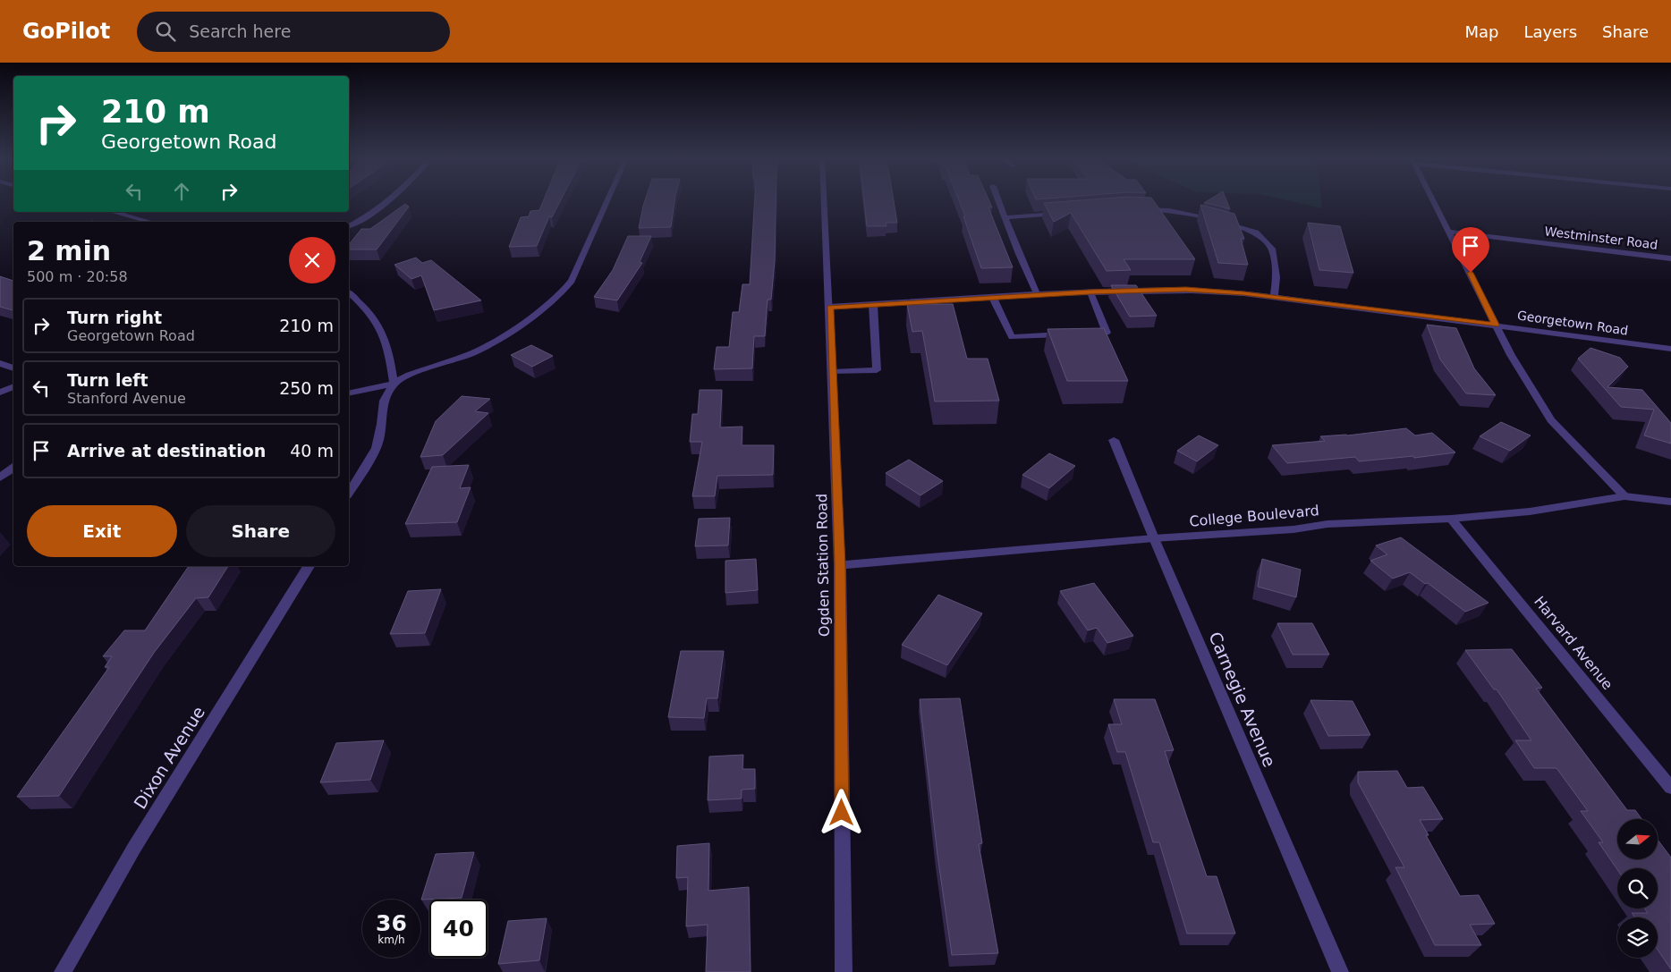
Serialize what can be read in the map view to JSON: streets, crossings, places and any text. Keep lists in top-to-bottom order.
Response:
{
  "streets": {
    "street": [
      "Westminster Road",
      "Georgetown Road",
      "College Boulevard",
      "Ogden Station Road",
      "Harvard Avenue",
      "Carnegie Avenue",
      "Dixon Avenue"
    ]
  },
  "crossings": [
    ["Georgetown Road", "Ogden Station Road"],
    ["College Boulevard", "Ogden Station Road"],
    ["College Boulevard", "Harvard Avenue"],
    ["College Boulevard", "Carnegie Avenue"]
  ],
  "north": "right",
  "page": {
    "header": "GoPilot",
    "search": "Search here",
    "nav": ["Map", "Layers", "Share"],
    "turn": ["210 m", "Georgetown Road"],
    "heading": ["2 min", "500 m · 20:58"],
    "list": [
      {
        "name": "Turn right",
        "note": "Georgetown Road",
        "value": "210 m"
      },
      {
        "name": "Turn left",
        "note": "Stanford Avenue",
        "value": "250 m"
      },
      {
        "name": "Arrive at destination",
        "value": "40 m"
      }
    ],
    "buttons": ["Exit", "Share"],
    "speed": "36 km/h",
    "limit": "40"
  }
}
